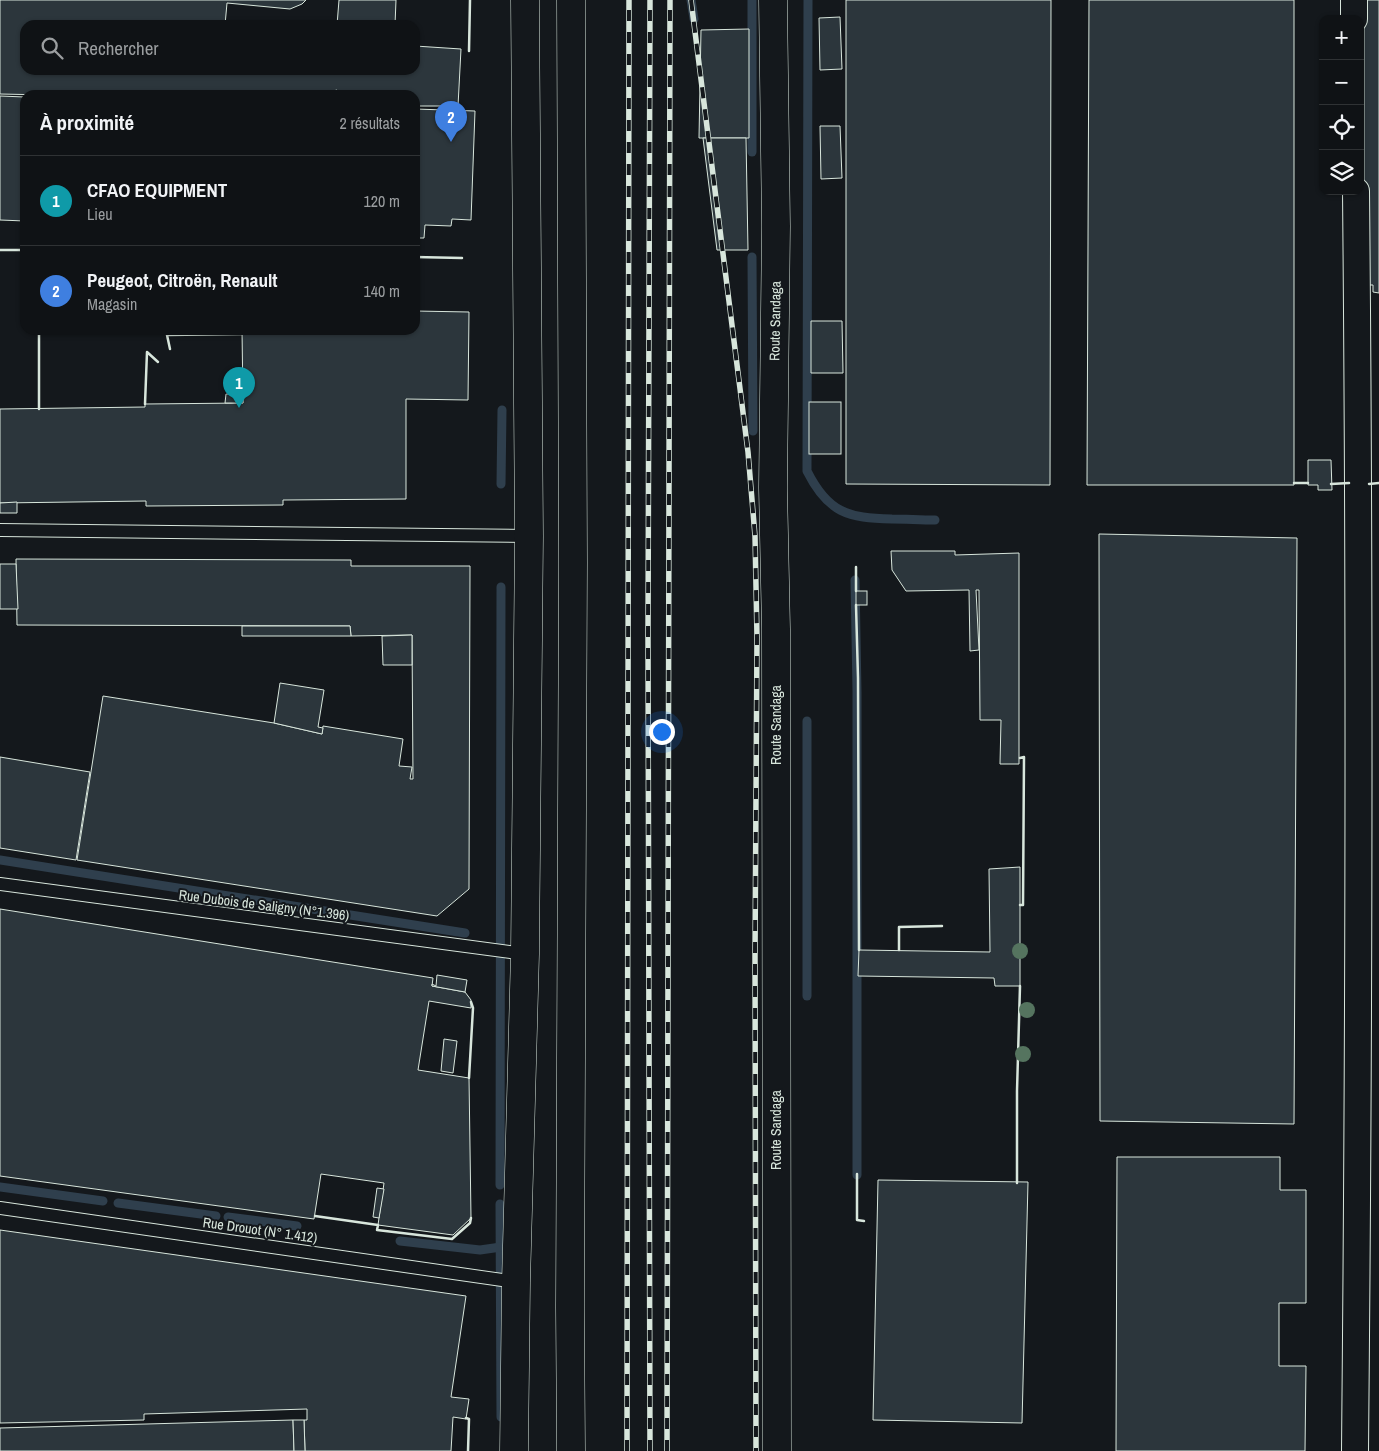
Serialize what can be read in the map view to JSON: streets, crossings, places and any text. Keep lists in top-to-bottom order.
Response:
{
  "streets": {
    "main road": ["Route Sandaga"],
    "lane": ["Rue Dubois de Saligny (N°1.396)", "Rue Drouot (N° 1.412)"]
  },
  "page": {
    "map_buttons": ["+", "−"],
    "search": "Rechercher",
    "heading": ["À proximité", "2 résultats"],
    "pins": ["2", "1"],
    "list": [
      {
        "mark": "1",
        "name": "CFAO EQUIPMENT",
        "note": "Lieu",
        "value": "120 m"
      },
      {
        "mark": "2",
        "name": "Peugeot, Citroën, Renault",
        "note": "Magasin",
        "value": "140 m"
      }
    ]
  }
}
